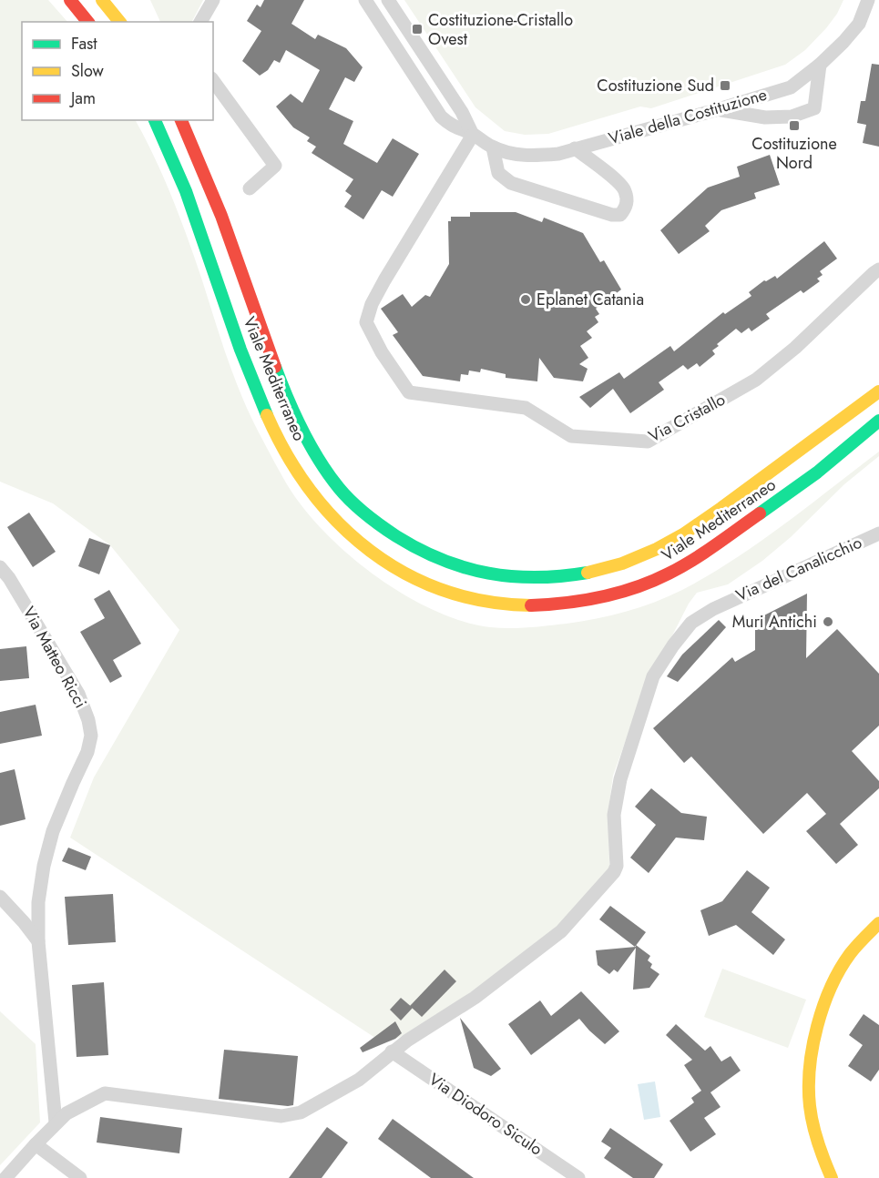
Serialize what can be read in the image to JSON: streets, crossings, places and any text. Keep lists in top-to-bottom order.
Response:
{
  "streets": {
    "main road": ["Viale Mediterraneo"],
    "street": [
      "Viale della Costituzione",
      "Via Cristallo",
      "Via del Canalicchio",
      "Via Matteo Ricci",
      "Via Diodoro Siculo"
    ]
  },
  "crossings": [
    ["Viale della Costituzione", "Via Cristallo"],
    ["Via del Canalicchio", "Via Diodoro Siculo"]
  ],
  "places": {
    "transit": ["Costituzione-Cristallo Ovest", "Costituzione Sud", "Costituzione Nord"],
    "other": ["Eplanet Catania", "Muri Antichi"]
  },
  "legend": ["Fast", "Slow", "Jam"]
}
